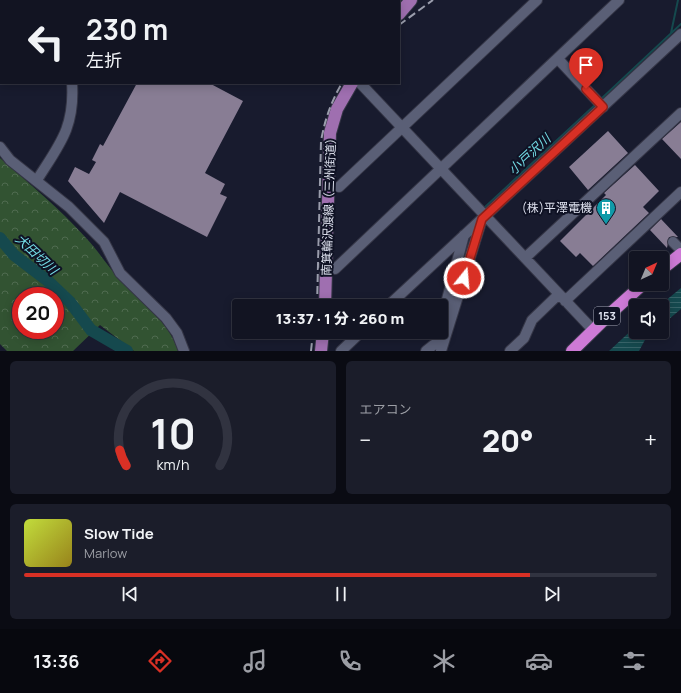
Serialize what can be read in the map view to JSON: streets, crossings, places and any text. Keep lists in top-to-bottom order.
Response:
{
  "streets": {
    "highway": ["153"],
    "main road": ["南箕輪沢渡線（三州街道）"]
  },
  "water": ["小戸沢川", "犬田切川"],
  "places": {
    "building": ["(株)平澤電機"]
  },
  "north": "top right",
  "page": {
    "turn": ["230 m", "左折"],
    "limit": "20",
    "trip": "13:37 · 1 分 · 260 m",
    "tile": "エアコン",
    "heat": ["−", "20°", "+"],
    "song": ["Slow Tide", "Marlow"],
    "tabs": "13:36",
    "gauge": ["10", "km/h"]
  }
}
